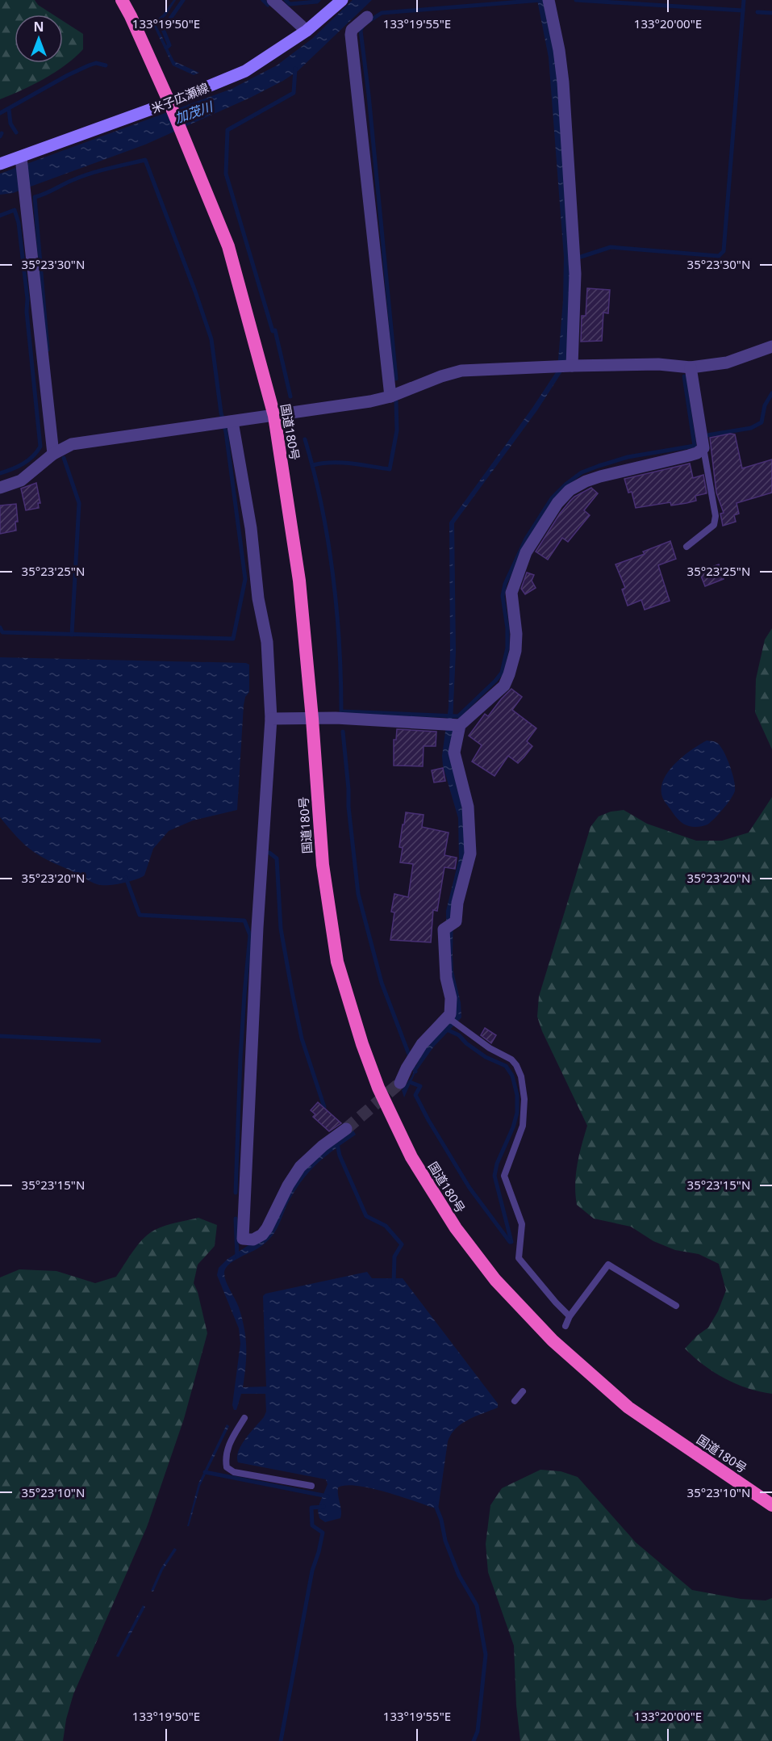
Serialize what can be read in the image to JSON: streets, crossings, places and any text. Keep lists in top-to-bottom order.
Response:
{
  "streets": {
    "highway": ["国道180号"],
    "main road": ["米子広瀬線"]
  },
  "crossings": [
    ["米子広瀬線", "国道180号"]
  ],
  "water": ["加茂川"],
  "north": "top",
  "coordinates": [
    "133°19'50\"E",
    "133°19'55\"E",
    "133°20'00\"E",
    "35°23'30\"N",
    "35°23'25\"N",
    "35°23'20\"N",
    "35°23'15\"N",
    "35°23'10\"N"
  ]
}
